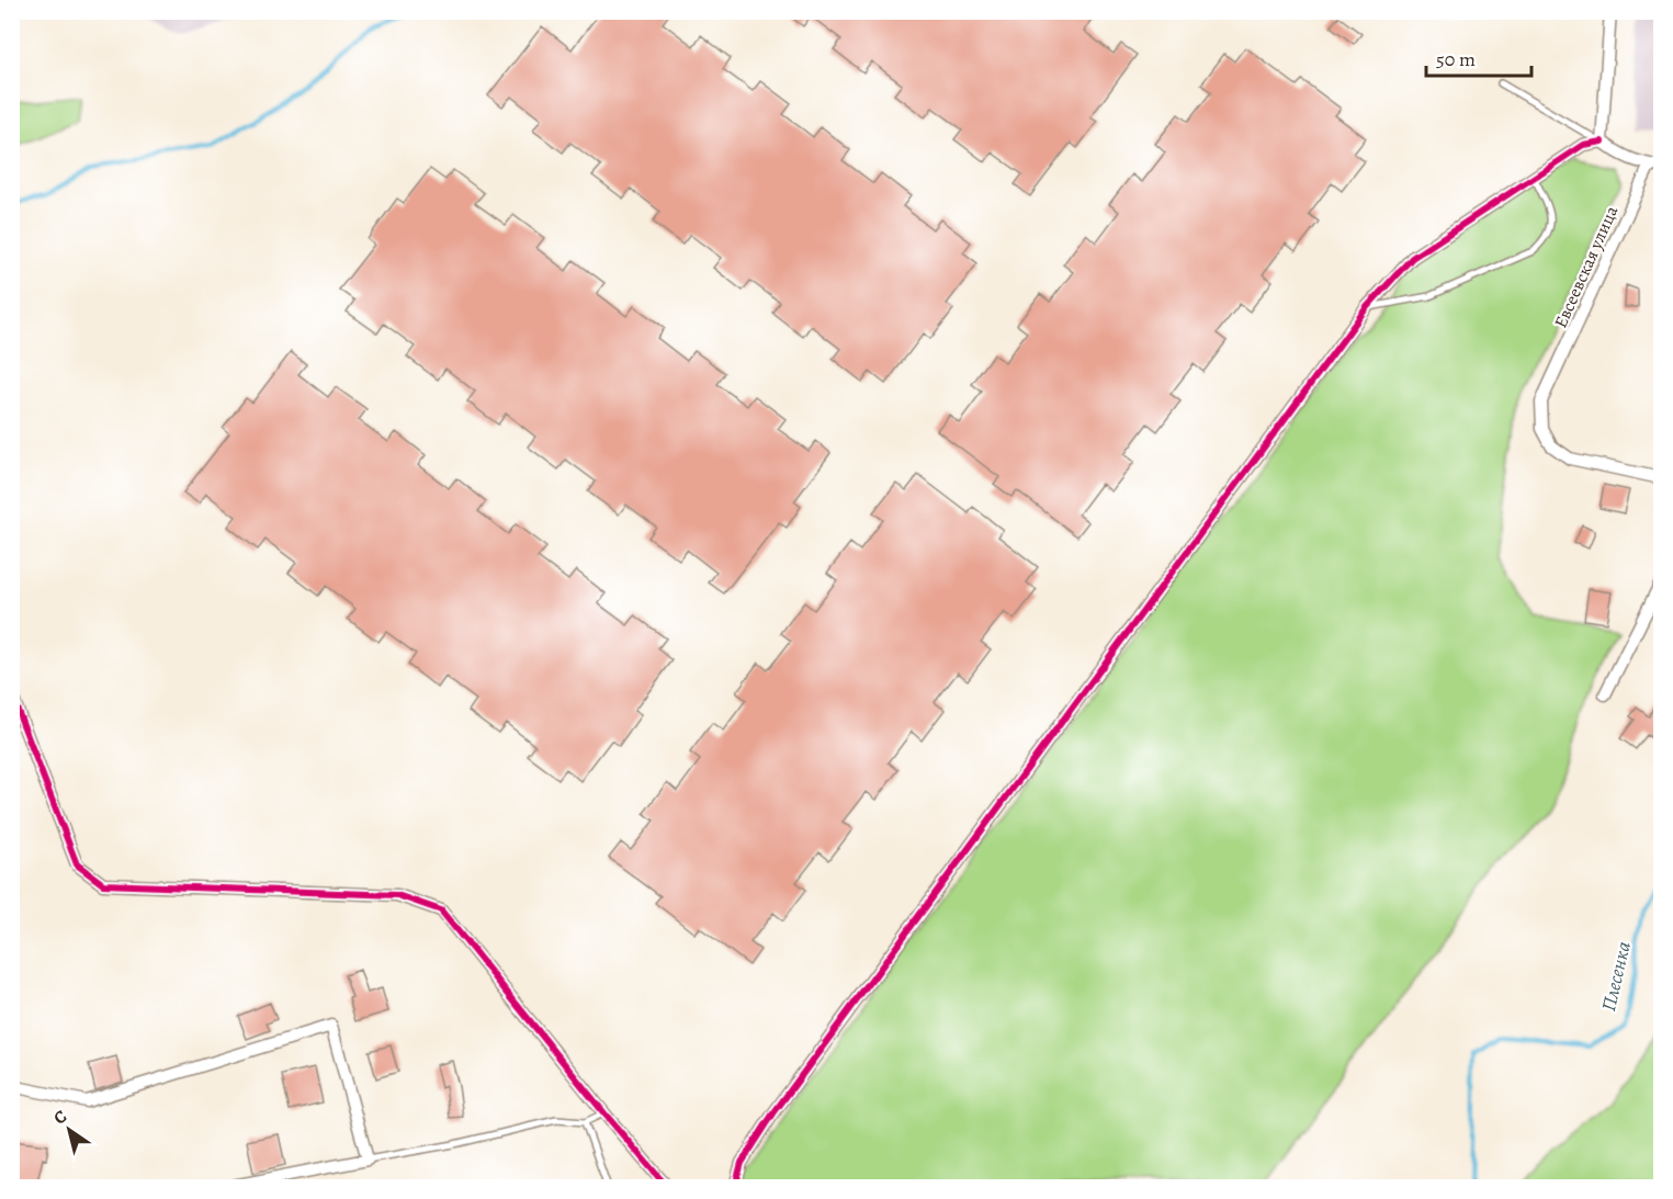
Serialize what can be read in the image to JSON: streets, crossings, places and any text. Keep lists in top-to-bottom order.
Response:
{
  "streets": {
    "street": ["Евсеевская улица"]
  },
  "water": ["Плесенка"],
  "scale_bar": "50 m",
  "north": "top left"
}
